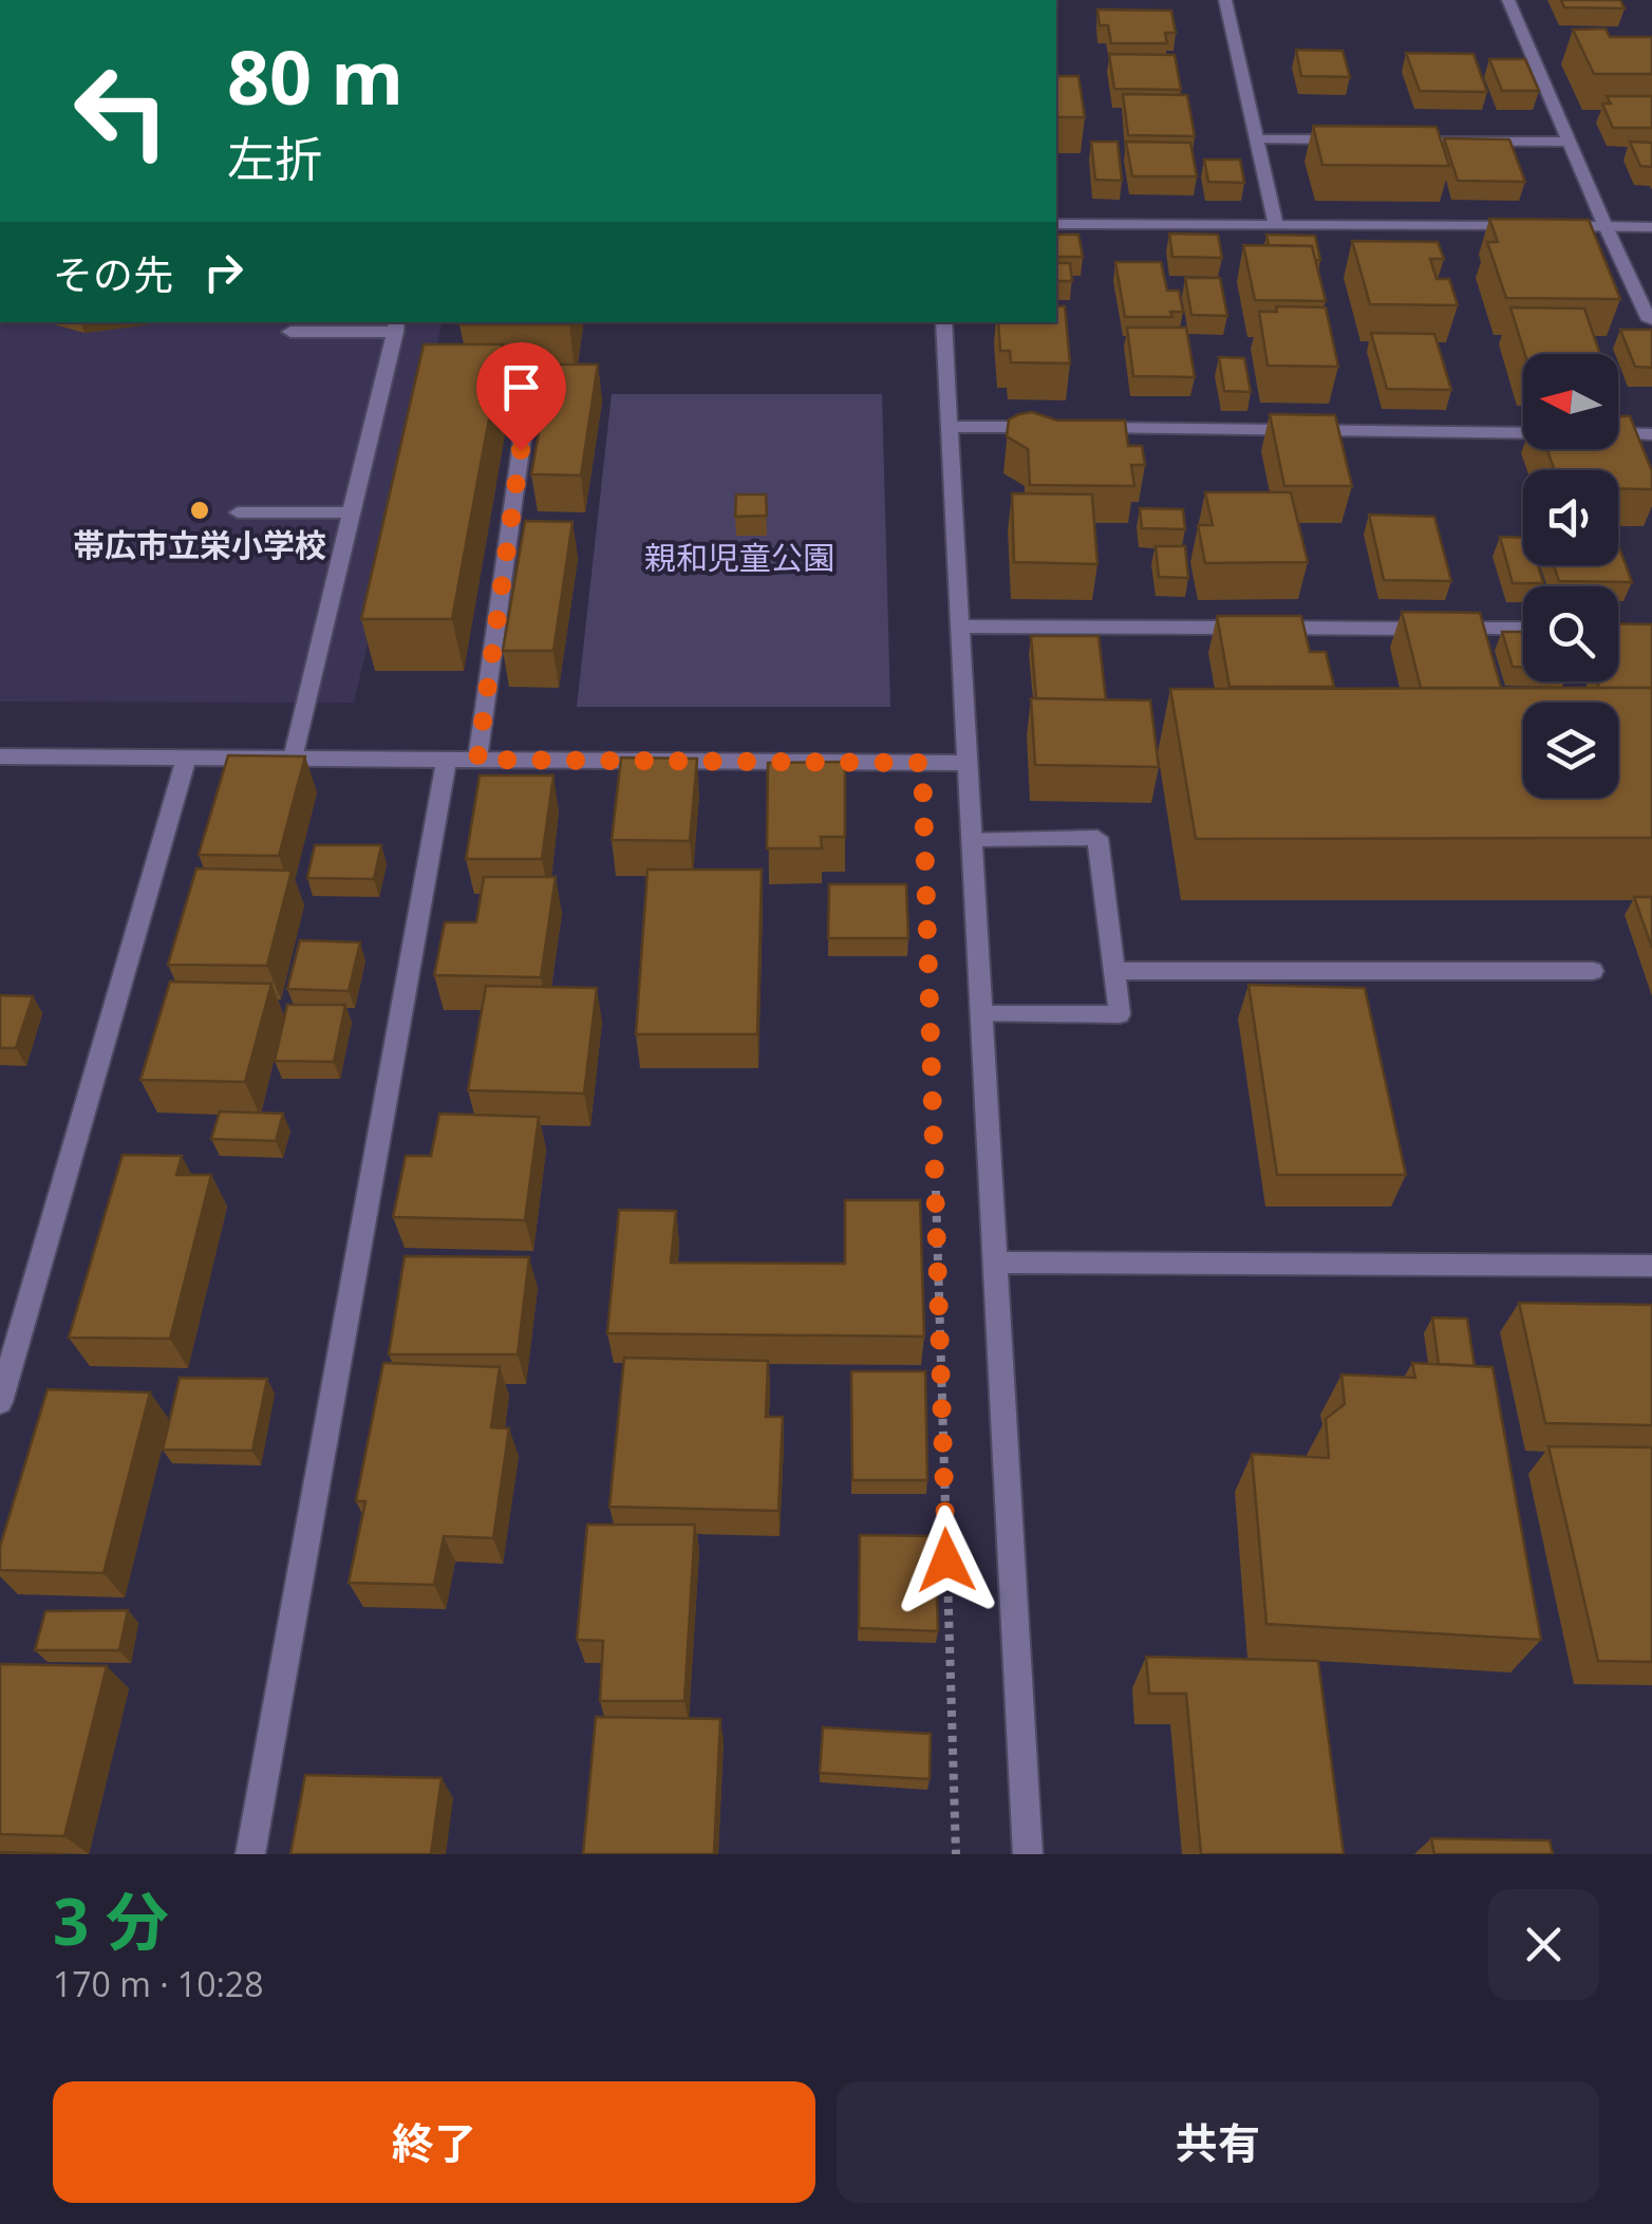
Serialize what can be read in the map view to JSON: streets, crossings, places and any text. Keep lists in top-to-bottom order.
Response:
{
  "parks": ["親和児童公園"],
  "places": ["帯広市立栄小学校"],
  "north": "left",
  "page": {
    "turn": ["80 m", "左折"],
    "then": "その先",
    "heading": ["3 分", "170 m · 10:28"],
    "buttons": ["終了", "共有"]
  }
}
